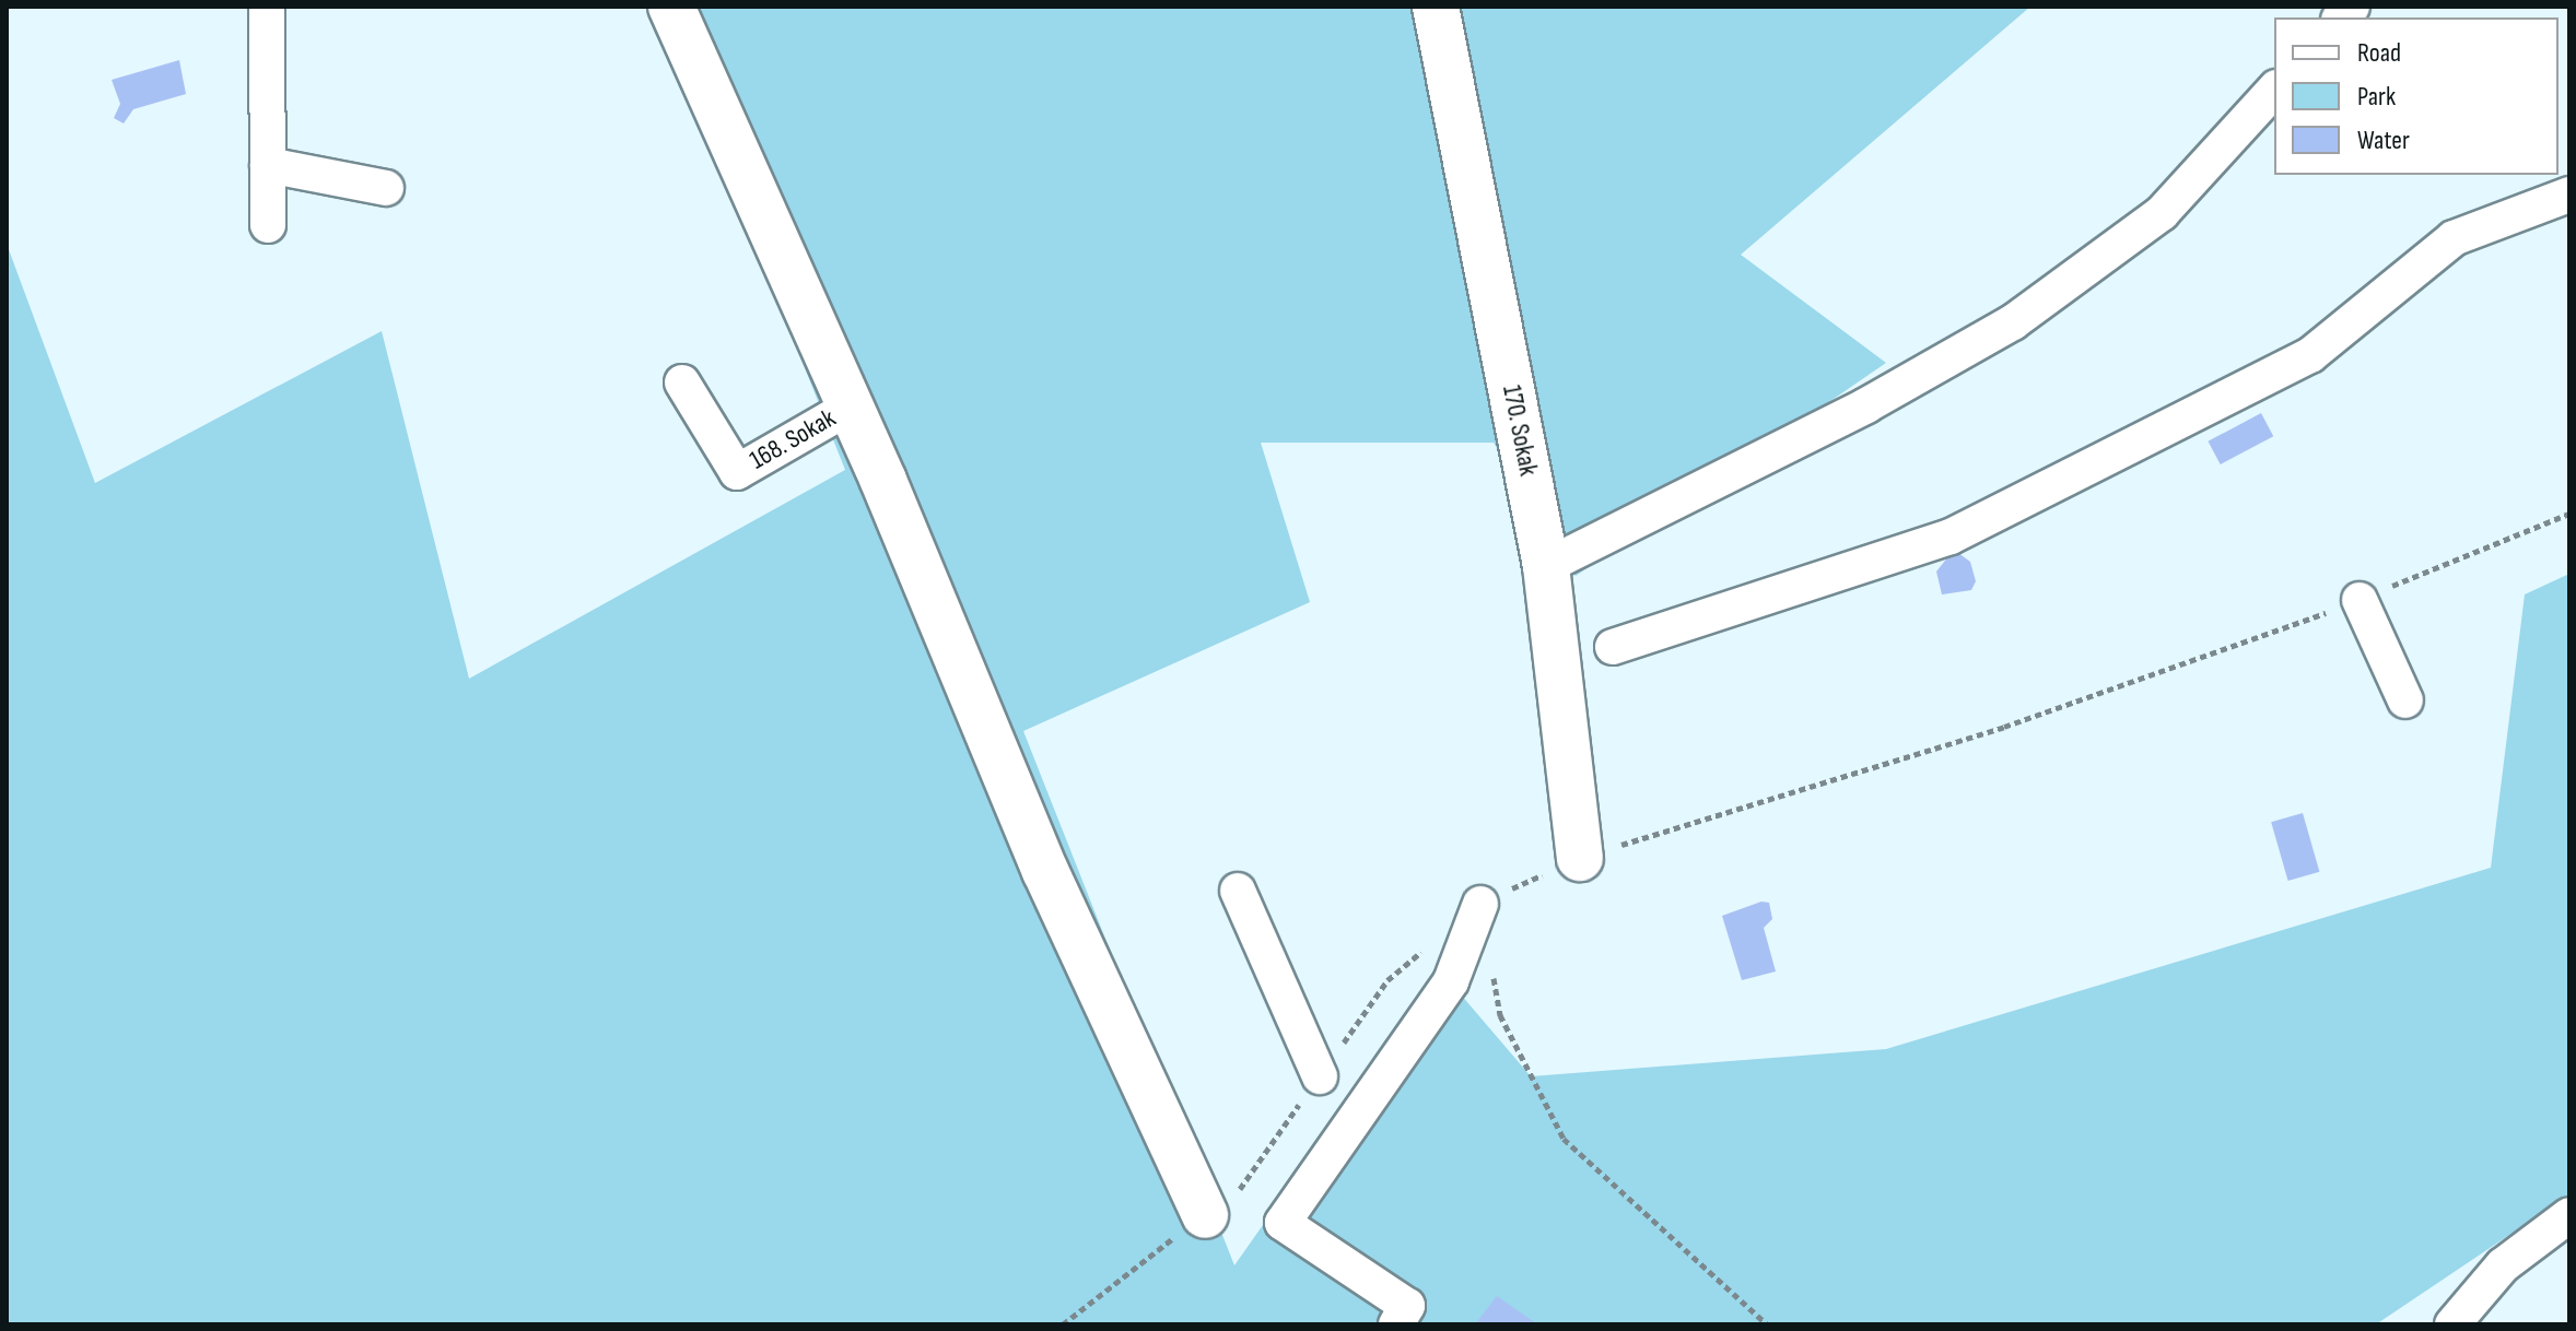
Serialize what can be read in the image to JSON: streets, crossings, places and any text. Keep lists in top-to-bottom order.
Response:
{
  "streets": {
    "street": ["170. Sokak", "168. Sokak"]
  },
  "legend": ["Road", "Park", "Water"]
}
